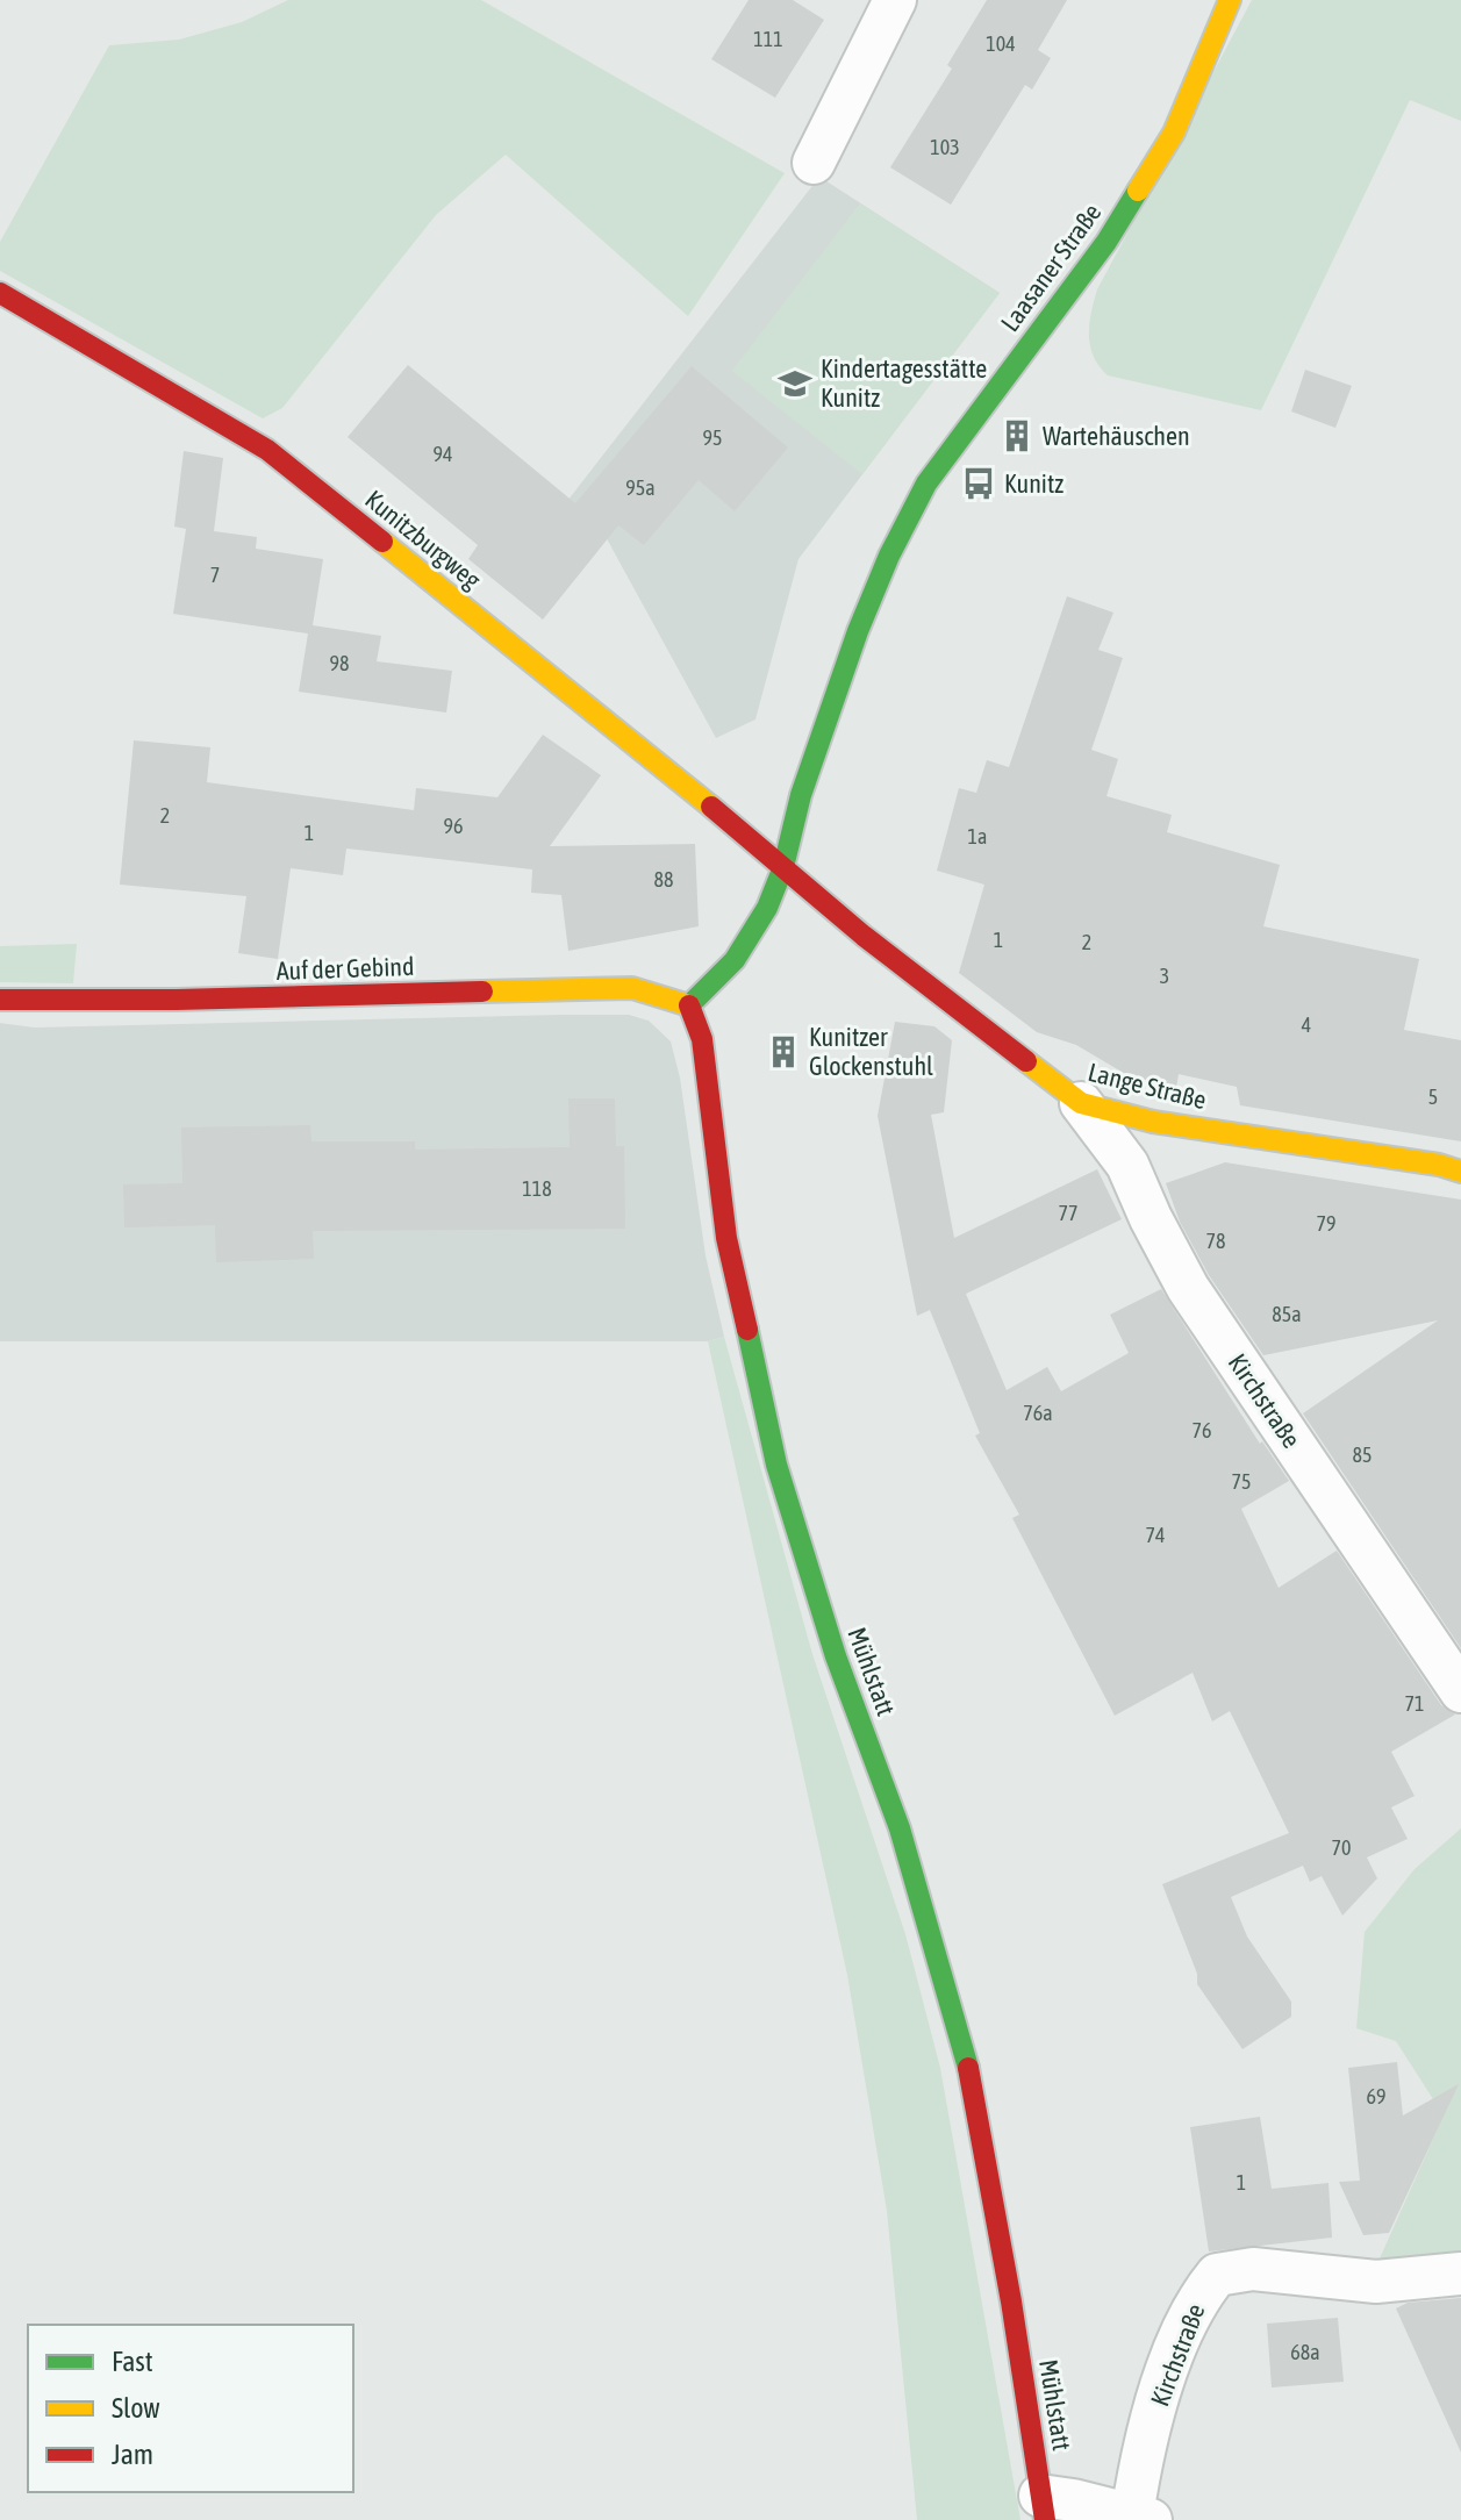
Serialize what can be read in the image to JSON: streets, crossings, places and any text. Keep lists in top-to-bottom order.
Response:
{
  "streets": {
    "street": [
      "Laasaner Straße",
      "Kunitzburgweg",
      "Auf der Gebind",
      "Lange Straße",
      "Kirchstraße",
      "Mühlstatt"
    ]
  },
  "crossings": [
    ["Laasaner Straße", "Kunitzburgweg"],
    ["Laasaner Straße", "Lange Straße"],
    ["Kunitzburgweg", "Lange Straße"],
    ["Auf der Gebind", "Mühlstatt"],
    ["Lange Straße", "Kirchstraße"]
  ],
  "places": {
    "school or university": ["Kindertagesstätte Kunitz"],
    "building": ["Wartehäuschen", "Kunitzer Glockenstuhl"],
    "bus stop": ["Kunitz"]
  },
  "house_numbers": [
    "111",
    "104",
    "103",
    "95",
    "94",
    "95a",
    "7",
    "98",
    "2",
    "96",
    "1",
    "1a",
    "88",
    "1",
    "2",
    "3",
    "4",
    "5",
    "118",
    "77",
    "79",
    "78",
    "85a",
    "76a",
    "76",
    "85",
    "75",
    "74",
    "71",
    "70",
    "69",
    "1",
    "68a"
  ],
  "legend": ["Fast", "Slow", "Jam"]
}
